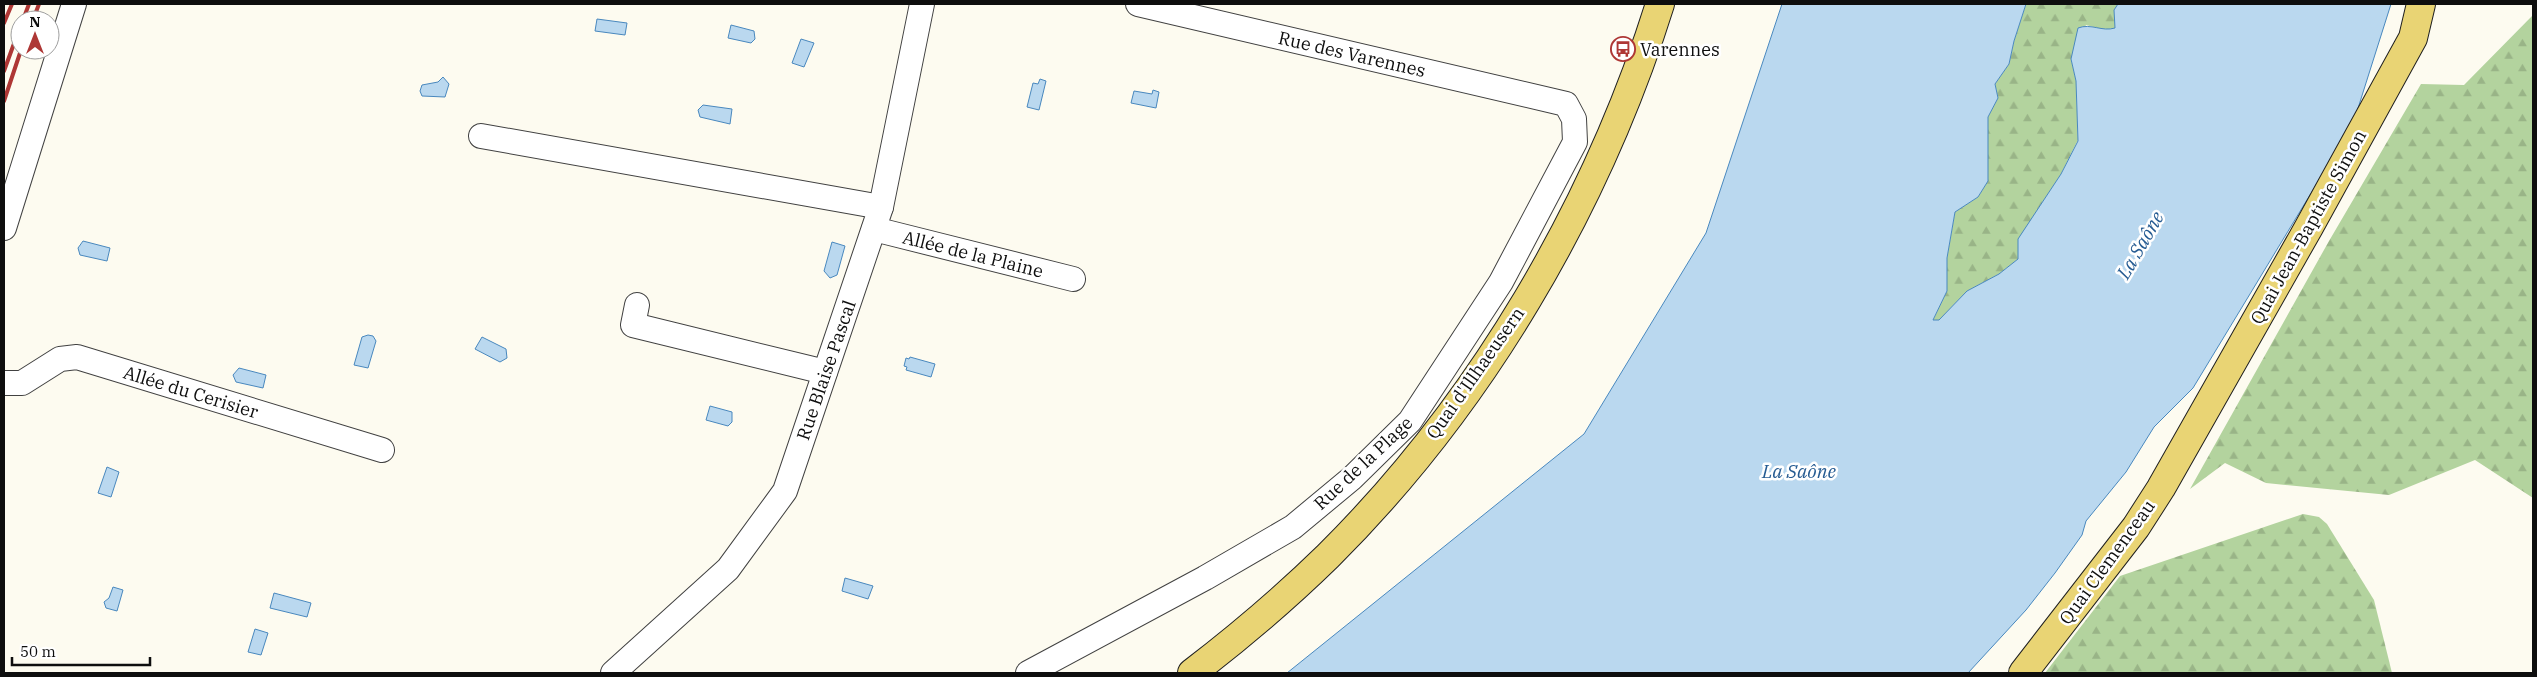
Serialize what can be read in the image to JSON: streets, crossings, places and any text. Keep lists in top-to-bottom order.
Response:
{
  "streets": {
    "main road": ["Quai Jean-Baptiste Simon", "Quai d'Illhaeusern", "Quai Clemenceau"],
    "street": [
      "Rue des Varennes",
      "Allée de la Plaine",
      "Rue Blaise Pascal",
      "Allée du Cerisier",
      "Rue de la Plage"
    ]
  },
  "crossings": [
    ["Rue des Varennes", "Rue de la Plage"],
    ["Quai Jean-Baptiste Simon", "Quai Clemenceau"],
    ["Allée de la Plaine", "Rue Blaise Pascal"]
  ],
  "water": ["La Saône"],
  "places": {
    "bus stop": ["Varennes"]
  },
  "scale_bar": "50 m",
  "north": "top"
}
